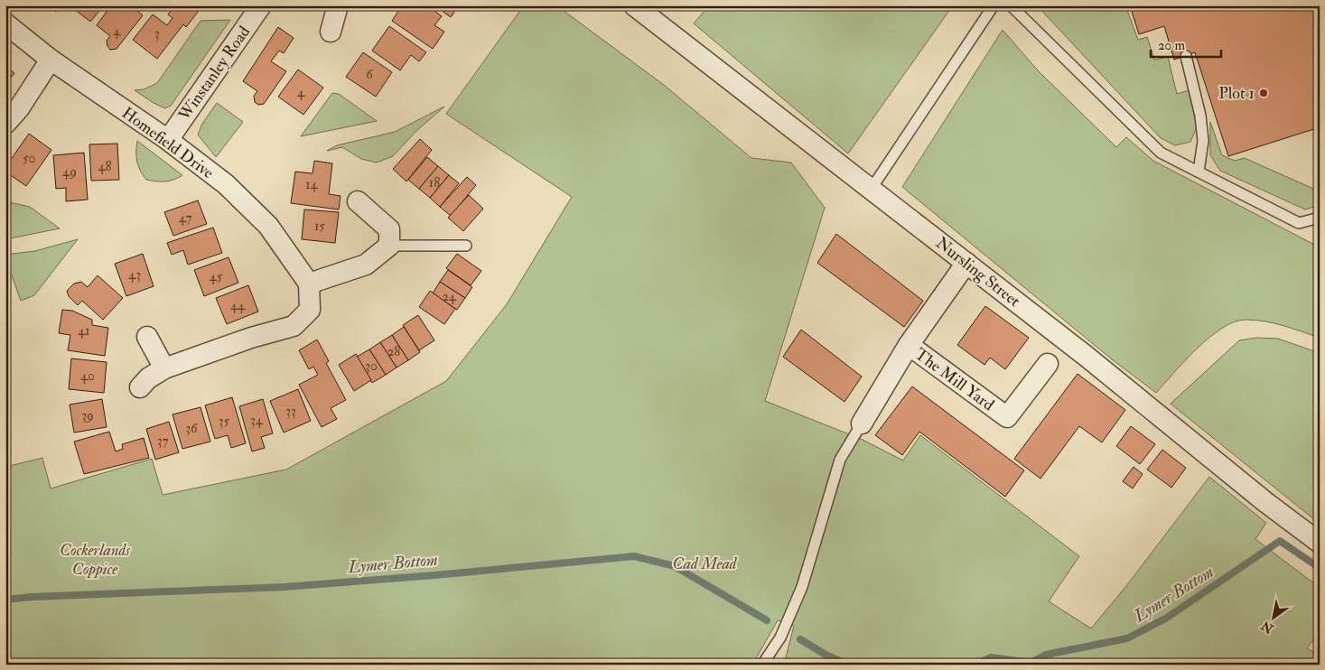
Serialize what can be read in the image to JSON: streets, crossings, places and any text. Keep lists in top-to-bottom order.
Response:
{
  "streets": {
    "street": [
      "Winstanley Road",
      "Homefield Drive",
      "Nursling Street",
      "The Mill Yard"
    ]
  },
  "crossings": [
    ["Winstanley Road", "Homefield Drive"],
    ["Nursling Street", "The Mill Yard"]
  ],
  "water": ["Lymer Bottom"],
  "parks": ["Cockerlands Coppice", "Cad Mead"],
  "places": ["Plot 1"],
  "house_numbers": [
    "4",
    "3",
    "6",
    "4",
    "50",
    "48",
    "49",
    "18",
    "14",
    "47",
    "15",
    "43",
    "45",
    "24",
    "44",
    "41",
    "28",
    "30",
    "40",
    "33",
    "39",
    "34",
    "35",
    "36",
    "37"
  ],
  "scale_bar": "20 m",
  "north": "bottom left"
}
